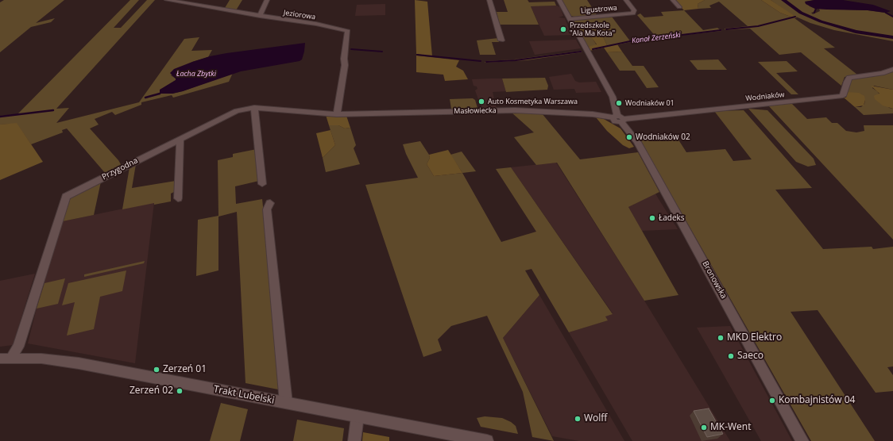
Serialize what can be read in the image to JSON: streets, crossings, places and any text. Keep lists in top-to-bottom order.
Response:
{
  "streets": {
    "street": [
      "Ligustrowa",
      "Jeziorowa",
      "Wodniaków",
      "Masłowiecka",
      "Przygodna",
      "Bronowska",
      "Trakt Lubelski"
    ]
  },
  "crossings": [
    ["Ligustrowa", "Bronowska"],
    ["Jeziorowa", "Masłowiecka"],
    ["Jeziorowa", "Przygodna"],
    ["Wodniaków", "Masłowiecka"],
    ["Wodniaków", "Bronowska"],
    ["Masłowiecka", "Przygodna"],
    ["Masłowiecka", "Bronowska"],
    ["Przygodna", "Trakt Lubelski"]
  ],
  "water": ["Kanał Zerzeński", "Łacha Zbytki"],
  "places": [
    "Przedszkole \"Ala Ma Kota\"",
    "Auto Kosmetyka Warszawa",
    "Wodniaków 01",
    "Wodniaków 02",
    "Ładeks",
    "MKD Elektro",
    "Saeco",
    "Zerzeń 01",
    "Zerzeń 02",
    "Kombajnistów 04",
    "Wolff",
    "MK-Went"
  ]
}
